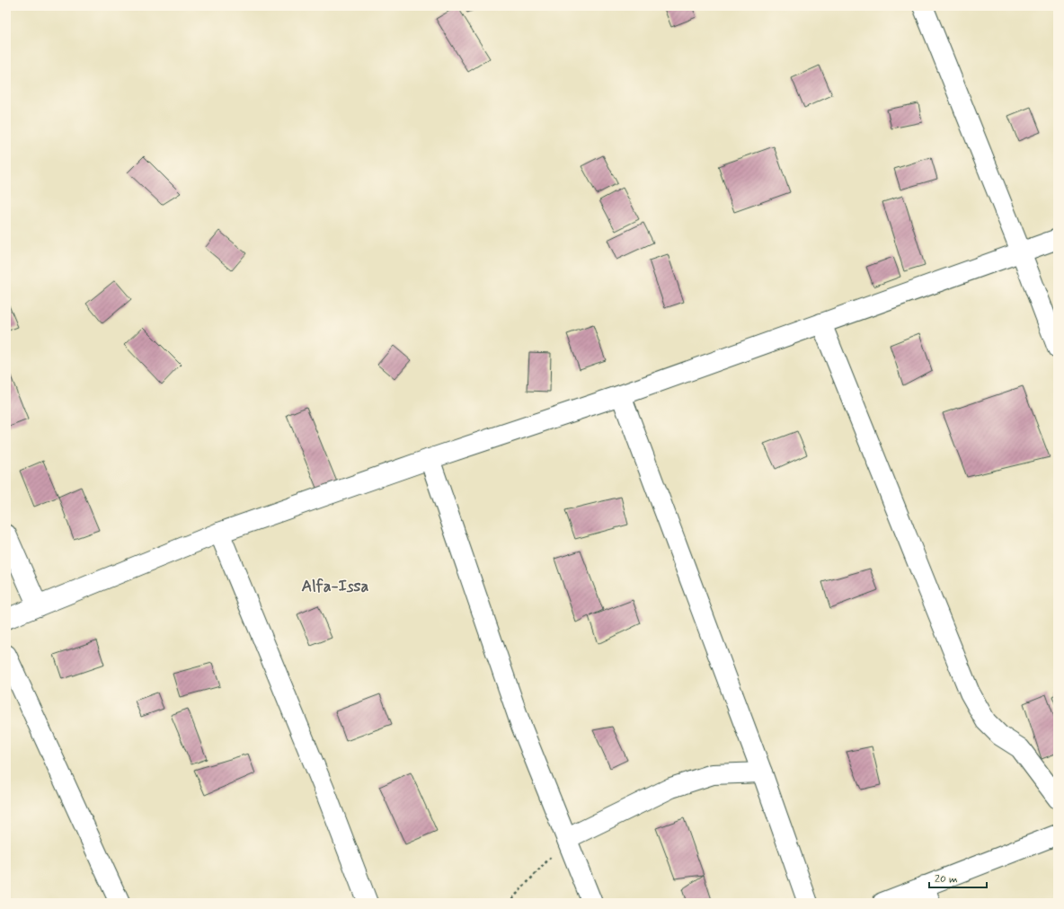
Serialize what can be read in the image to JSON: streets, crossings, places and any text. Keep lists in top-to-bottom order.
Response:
{
  "districts": ["Alfa-Issa"],
  "scale_bar": "20 m"
}
